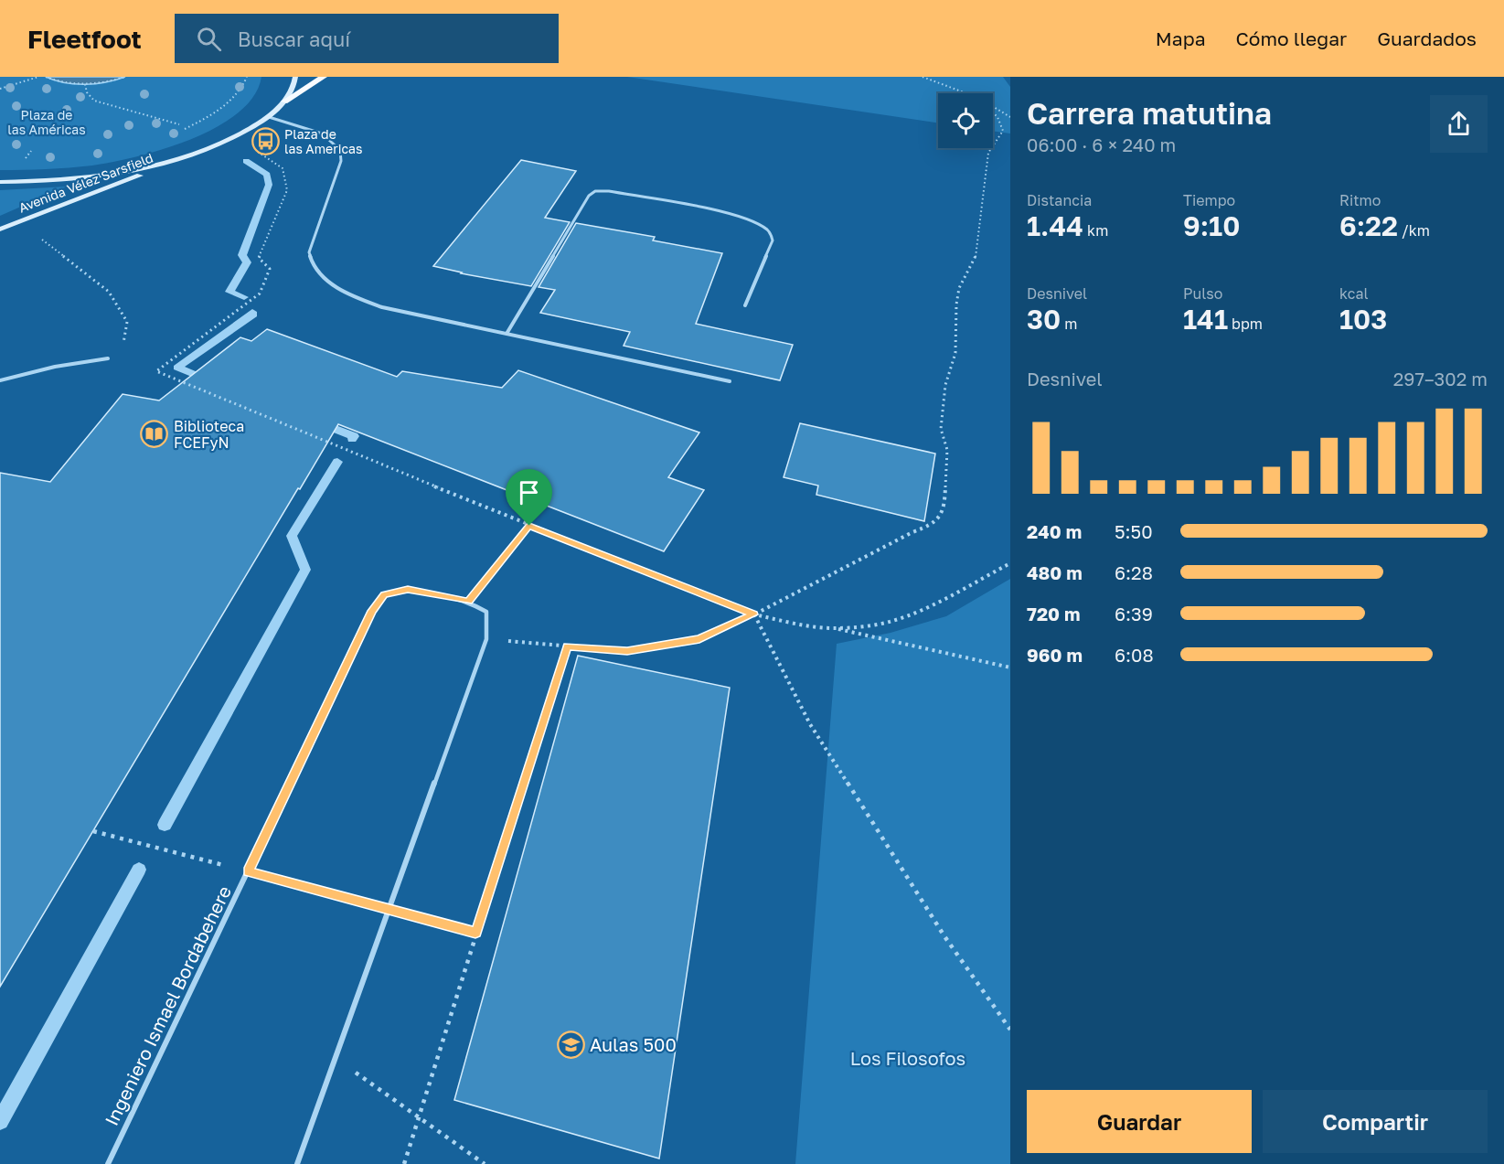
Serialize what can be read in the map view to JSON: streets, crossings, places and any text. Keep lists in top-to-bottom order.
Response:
{
  "streets": {
    "main road": ["Avenida Vélez Sarsfield"],
    "lane": ["Ingeniero Ismael Bordabehere"]
  },
  "parks": ["Plaza de las Américas", "Los Filosofos"],
  "places": {
    "bus stop": ["Plaza de las Americas"],
    "library": ["Biblioteca FCEFyN"],
    "school or university": ["Aulas 500"]
  },
  "page": {
    "header": "Fleetfoot",
    "search": "Buscar aquí",
    "nav": ["Mapa", "Cómo llegar", "Guardados"],
    "heading": ["Carrera matutina", "06:00 · 6 × 240 m"],
    "stats": [
      ["Distancia", "1.44 km"],
      ["Tiempo", "9:10"],
      ["Ritmo", "6:22 /km"],
      ["Desnivel", "30 m"],
      ["Pulso", "141 bpm"],
      ["kcal", "103"]
    ],
    "chart": ["Desnivel", "297–302 m"],
    "list": [
      {
        "name": "240 m",
        "note": "5:50"
      },
      {
        "name": "480 m",
        "note": "6:28"
      },
      {
        "name": "720 m",
        "note": "6:39"
      },
      {
        "name": "960 m",
        "note": "6:08"
      }
    ],
    "buttons": ["Guardar", "Compartir"]
  }
}
